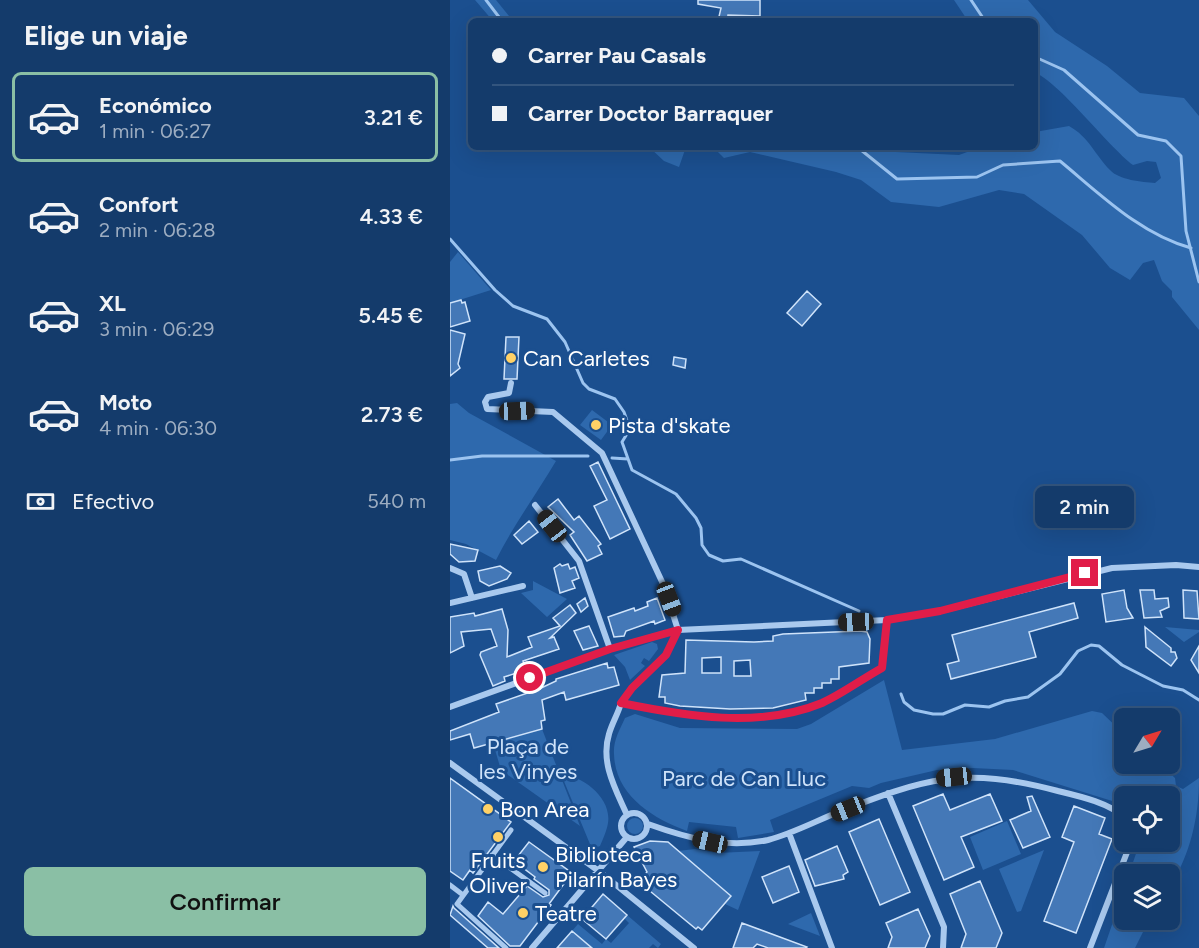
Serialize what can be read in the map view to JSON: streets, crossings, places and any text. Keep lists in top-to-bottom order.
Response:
{
  "parks": ["Plaça de les Vinyes", "Parc de Can Lluc"],
  "places": [
    "Can Carletes",
    "Pista d'skate",
    "Bon Area",
    "Fruits Oliver",
    "Biblioteca Pilarín Bayes",
    "Teatre"
  ],
  "north": "top right",
  "page": {
    "heading": "Elige un viaje",
    "banner": ["Carrer Pau Casals", "Carrer Doctor Barraquer"],
    "list": [
      {
        "name": "Económico",
        "note": "1 min · 06:27",
        "value": "3.21 €"
      },
      {
        "name": "Confort",
        "note": "2 min · 06:28",
        "value": "4.33 €"
      },
      {
        "name": "XL",
        "note": "3 min · 06:29",
        "value": "5.45 €"
      },
      {
        "name": "Moto",
        "note": "4 min · 06:30",
        "value": "2.73 €"
      }
    ],
    "pay": ["Efectivo", "540 m"],
    "bubble": "2 min",
    "buttons": "Confirmar"
  }
}
